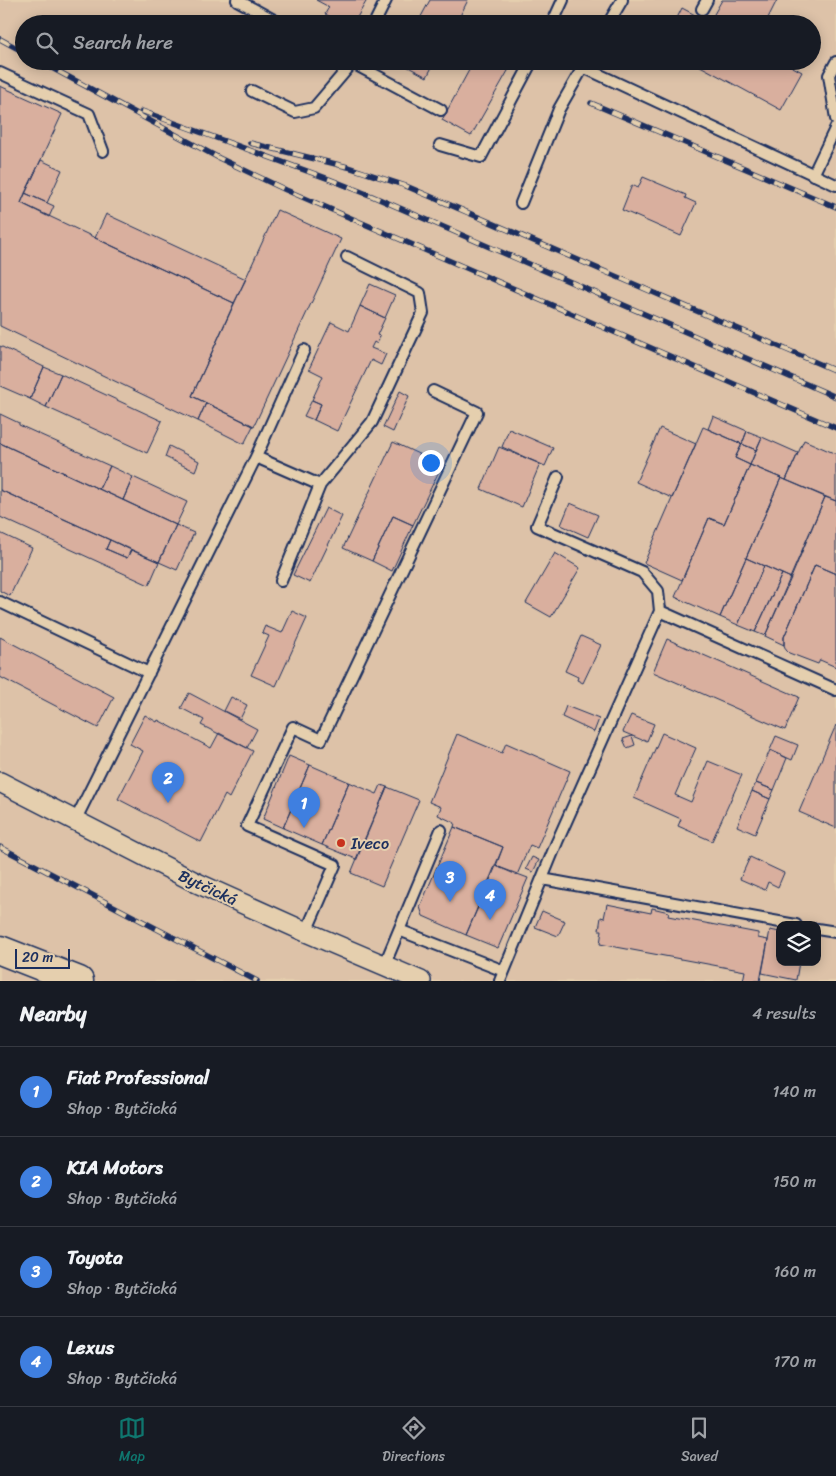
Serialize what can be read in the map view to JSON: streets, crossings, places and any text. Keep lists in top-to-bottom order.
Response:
{
  "streets": {
    "street": ["Bytčická"]
  },
  "places": ["Iveco"],
  "scale_bar": "20 m",
  "page": {
    "search": "Search here",
    "pins": [
      "2",
      "1",
      "3",
      "4"
    ],
    "scale": "20 m",
    "heading": ["Nearby", "4 results"],
    "list": [
      {
        "mark": "1",
        "name": "Fiat Professional",
        "note": "Shop · Bytčická",
        "value": "140 m"
      },
      {
        "mark": "2",
        "name": "KIA Motors",
        "note": "Shop · Bytčická",
        "value": "150 m"
      },
      {
        "mark": "3",
        "name": "Toyota",
        "note": "Shop · Bytčická",
        "value": "160 m"
      },
      {
        "mark": "4",
        "name": "Lexus",
        "note": "Shop · Bytčická",
        "value": "170 m"
      }
    ],
    "nav": ["Map", "Directions", "Saved"]
  }
}
